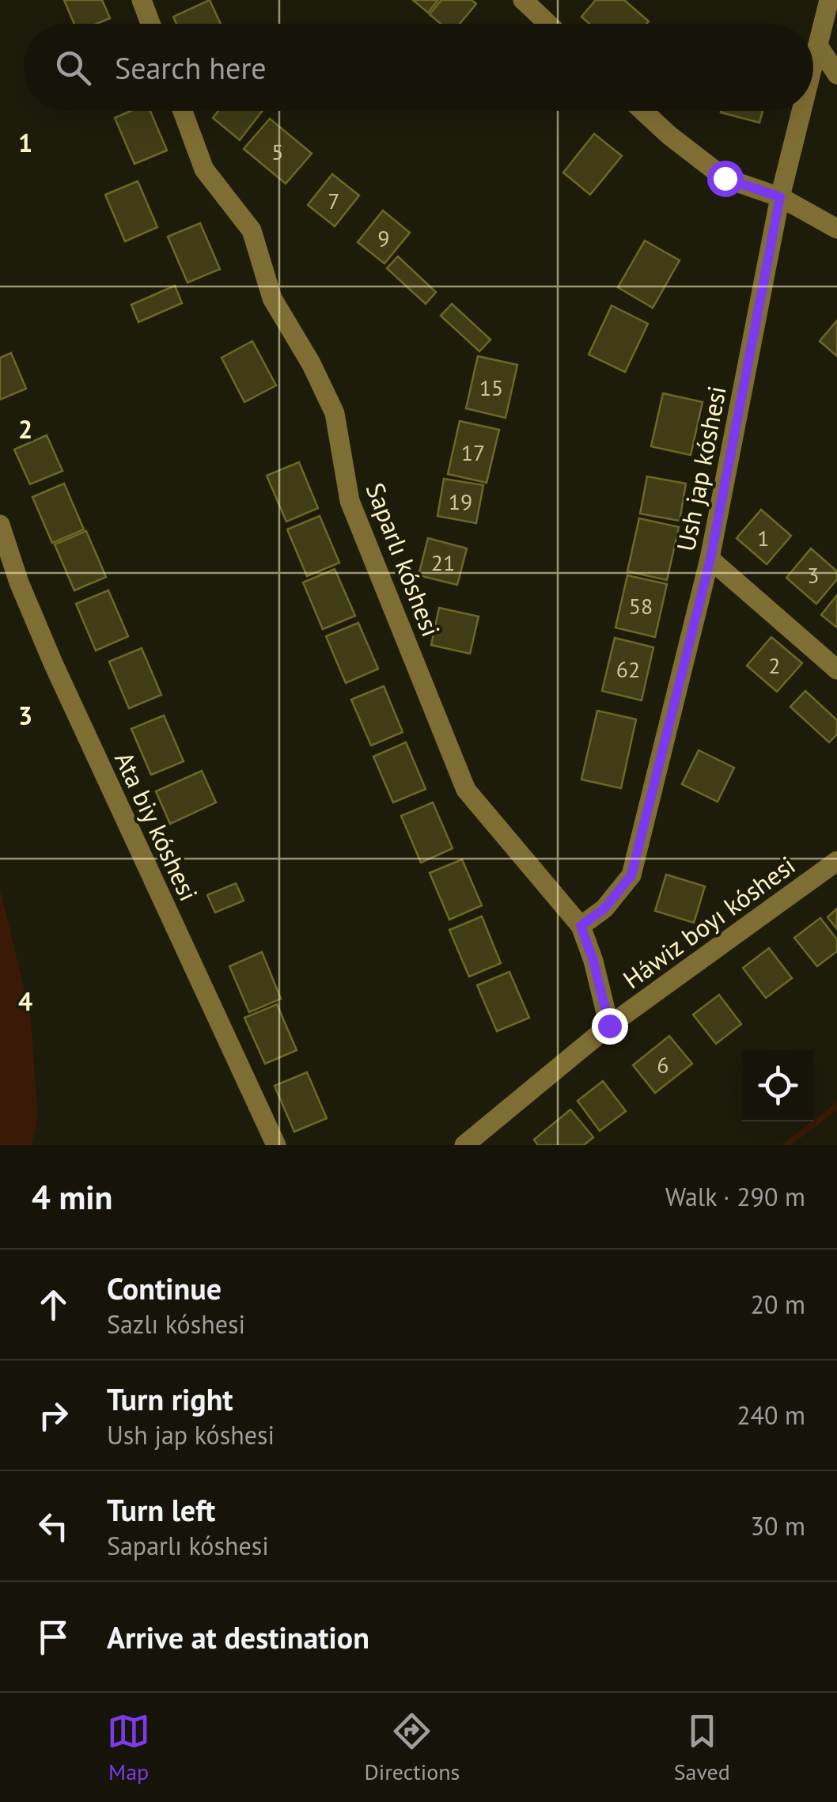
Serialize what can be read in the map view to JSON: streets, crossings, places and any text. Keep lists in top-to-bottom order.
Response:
{
  "streets": {
    "street": [
      "Ush jap kóshesi",
      "Saparlı kóshesi",
      "Ata biy kóshesi",
      "Háwiz boyı kóshesi"
    ]
  },
  "crossings": [
    ["Ush jap kóshesi", "Saparlı kóshesi"],
    ["Saparlı kóshesi", "Háwiz boyı kóshesi"]
  ],
  "house_numbers": [
    "5",
    "7",
    "9",
    "15",
    "17",
    "19",
    "1",
    "21",
    "3",
    "58",
    "2",
    "62",
    "6"
  ],
  "page": {
    "search": "Search here",
    "heading": ["4 min", "Walk · 290 m"],
    "list": [
      ["Continue", "Sazlı kóshesi", "20 m"],
      ["Turn right", "Ush jap kóshesi", "240 m"],
      ["Turn left", "Saparlı kóshesi", "30 m"],
      "Arrive at destination"
    ],
    "nav": ["Map", "Directions", "Saved"]
  },
  "grid": {
    "rows": [
      "1",
      "2",
      "3",
      "4"
    ]
  }
}
